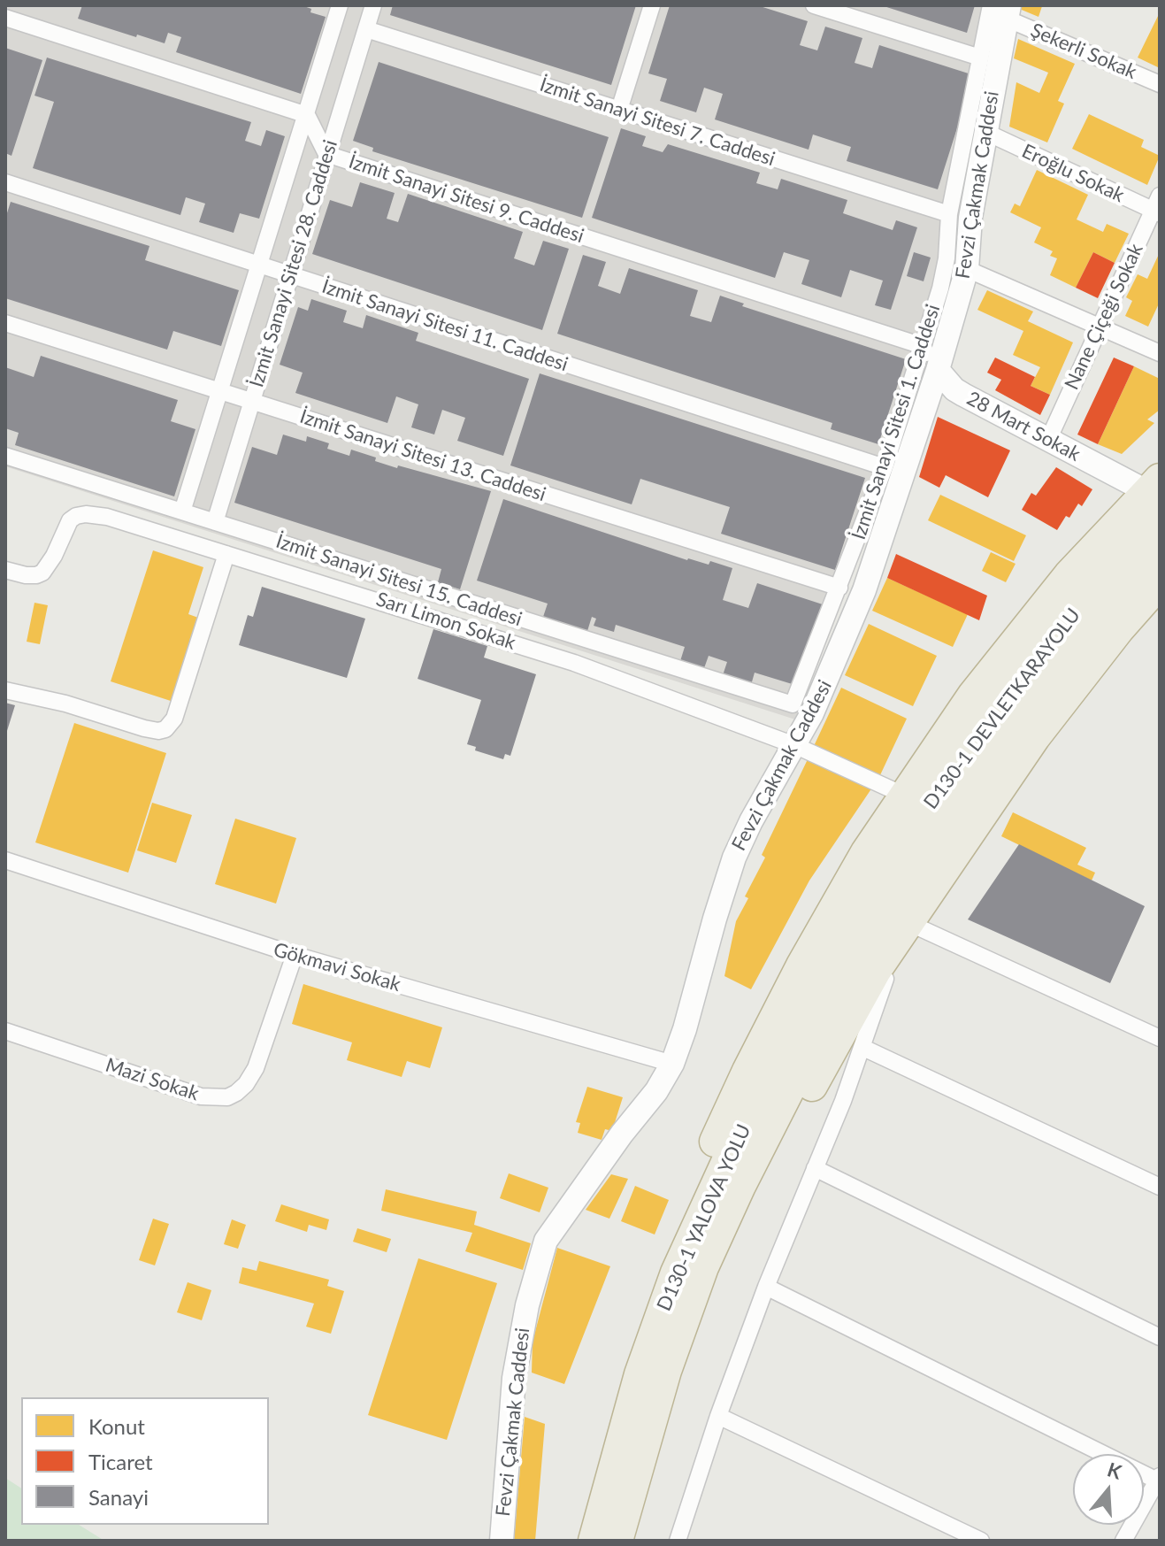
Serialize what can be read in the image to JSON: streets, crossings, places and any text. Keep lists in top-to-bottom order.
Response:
{
  "streets": {
    "highway": ["D130-1 DEVLETKARAYOLU", "D130-1 YALOVA YOLU"],
    "street": [
      "Şekerli Sokak",
      "İzmit Sanayi Sitesi 7. Caddesi",
      "Eroğlu Sokak",
      "Fevzi Çakmak Caddesi",
      "İzmit Sanayi Sitesi 9. Caddesi",
      "İzmit Sanayi Sitesi 28. Caddesi",
      "Nane Çiçeği Sokak",
      "İzmit Sanayi Sitesi 11. Caddesi",
      "İzmit Sanayi Sitesi 1. Caddesi",
      "28 Mart Sokak",
      "İzmit Sanayi Sitesi 13. Caddesi",
      "İzmit Sanayi Sitesi 15. Caddesi",
      "Sarı Limon Sokak",
      "Gökmavi Sokak",
      "Mazi Sokak"
    ]
  },
  "crossings": [
    ["Şekerli Sokak", "Fevzi Çakmak Caddesi"],
    ["Şekerli Sokak", "İzmit Sanayi Sitesi 1. Caddesi"],
    ["İzmit Sanayi Sitesi 7. Caddesi", "İzmit Sanayi Sitesi 28. Caddesi"],
    ["İzmit Sanayi Sitesi 7. Caddesi", "İzmit Sanayi Sitesi 1. Caddesi"],
    ["Eroğlu Sokak", "Fevzi Çakmak Caddesi"],
    ["Eroğlu Sokak", "Nane Çiçeği Sokak"],
    ["Fevzi Çakmak Caddesi", "İzmit Sanayi Sitesi 1. Caddesi"],
    ["Fevzi Çakmak Caddesi", "28 Mart Sokak"],
    ["Fevzi Çakmak Caddesi", "Sarı Limon Sokak"],
    ["Fevzi Çakmak Caddesi", "Gökmavi Sokak"],
    ["İzmit Sanayi Sitesi 9. Caddesi", "İzmit Sanayi Sitesi 28. Caddesi"],
    ["İzmit Sanayi Sitesi 9. Caddesi", "İzmit Sanayi Sitesi 1. Caddesi"],
    ["İzmit Sanayi Sitesi 28. Caddesi", "İzmit Sanayi Sitesi 11. Caddesi"],
    ["İzmit Sanayi Sitesi 28. Caddesi", "İzmit Sanayi Sitesi 13. Caddesi"],
    ["İzmit Sanayi Sitesi 28. Caddesi", "İzmit Sanayi Sitesi 15. Caddesi"],
    ["Nane Çiçeği Sokak", "28 Mart Sokak"],
    ["İzmit Sanayi Sitesi 11. Caddesi", "İzmit Sanayi Sitesi 1. Caddesi"],
    ["İzmit Sanayi Sitesi 1. Caddesi", "İzmit Sanayi Sitesi 13. Caddesi"],
    ["İzmit Sanayi Sitesi 1. Caddesi", "İzmit Sanayi Sitesi 15. Caddesi"],
    ["28 Mart Sokak", "D130-1 DEVLETKARAYOLU"],
    ["D130-1 DEVLETKARAYOLU", "D130-1 YALOVA YOLU"],
    ["Gökmavi Sokak", "Mazi Sokak"]
  ],
  "legend": ["Konut", "Ticaret", "Sanayi"],
  "north": "top"
}
